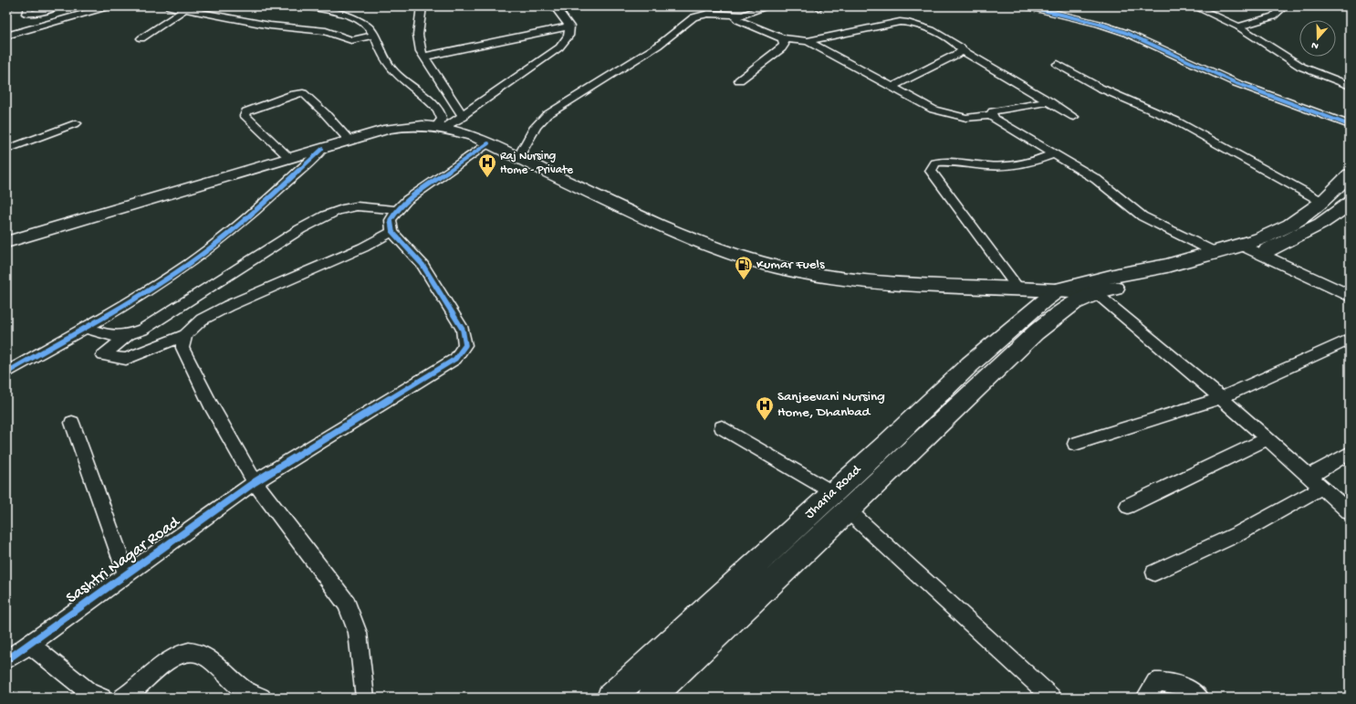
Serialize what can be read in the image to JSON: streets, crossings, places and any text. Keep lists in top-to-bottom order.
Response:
{
  "streets": {
    "highway": ["Jharia Road"],
    "street": ["Sashtri Nagar Road"]
  },
  "places": {
    "hospital": ["Raj Nursing Home - Private", "Sanjeevani Nursing Home, Dhanbad"],
    "fuel station": ["Kumar Fuels"]
  },
  "north": "bottom"
}
